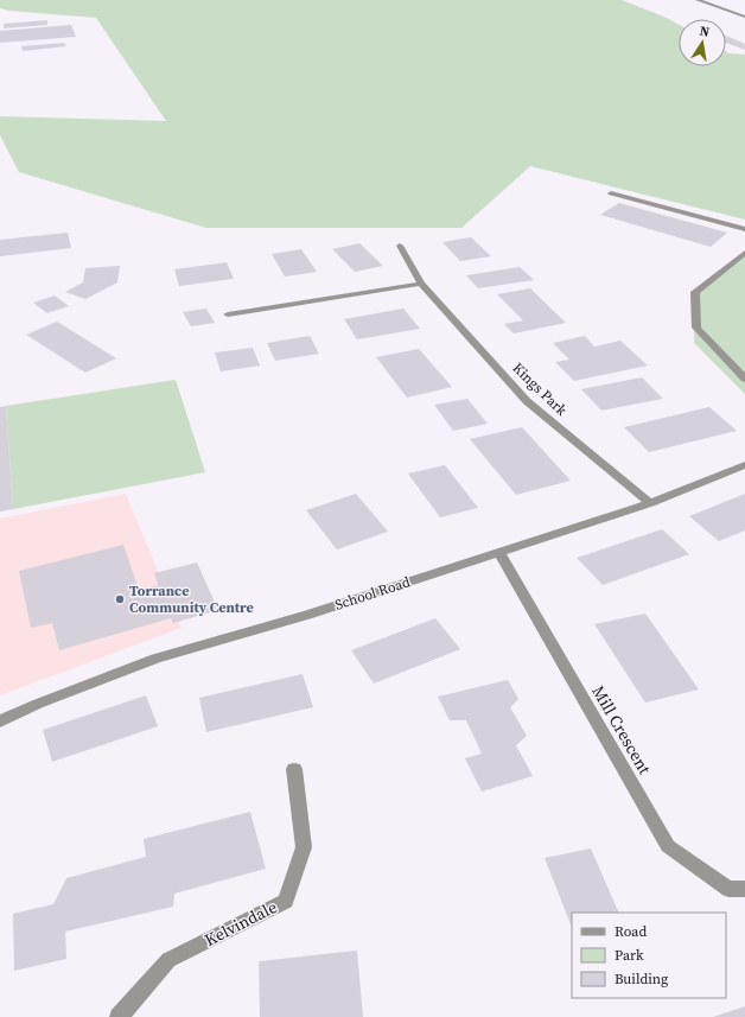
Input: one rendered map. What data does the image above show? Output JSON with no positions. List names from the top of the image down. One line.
{"streets":{"street":["Kings Park","School Road","Mill Crescent","Kelvindale"]},"crossings":[["Kings Park","School Road"],["School Road","Mill Crescent"]],"places":["Torrance Community Centre"],"legend":["Road","Park","Building"],"north":"top"}
